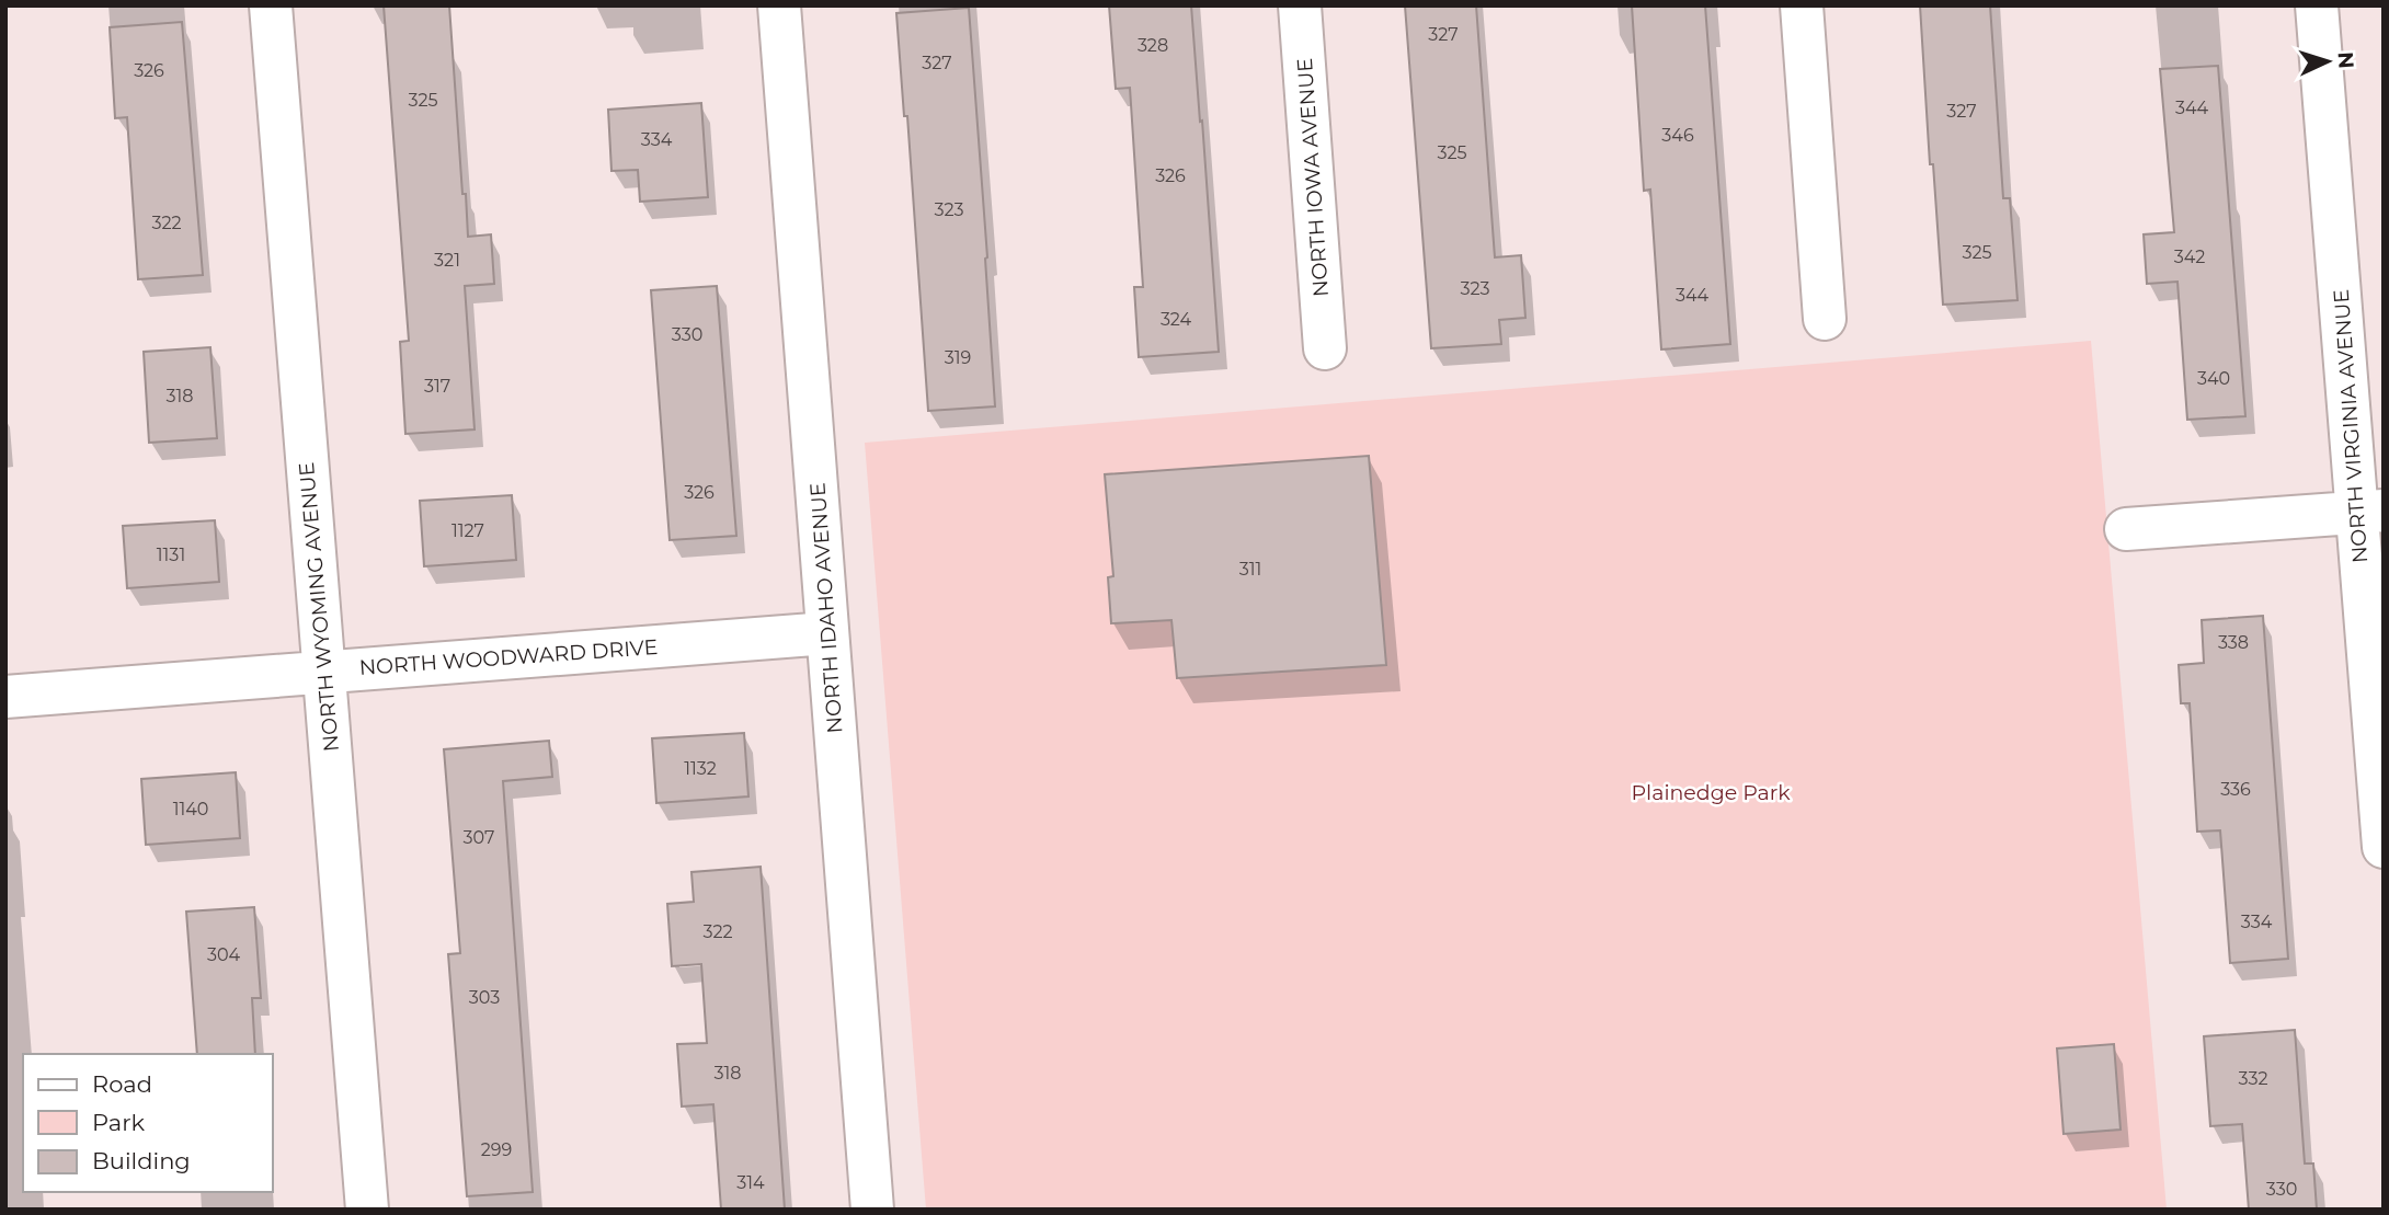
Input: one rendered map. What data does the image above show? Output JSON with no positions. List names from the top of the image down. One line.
{"streets":{"street":["NORTH IOWA AVENUE","NORTH VIRGINIA AVENUE","NORTH WYOMING AVENUE","NORTH IDAHO AVENUE","NORTH WOODWARD DRIVE"]},"crossings":[["NORTH WYOMING AVENUE","NORTH WOODWARD DRIVE"],["NORTH IDAHO AVENUE","NORTH WOODWARD DRIVE"]],"parks":["Plainedge Park"],"house_numbers":["327","328","327","326","325","344","327","346","334","325","326","323","322","325","342","321","323","344","324","330","319","340","317","318","326","1127","1131","311","338","1132","336","1140","307","334","322","304","303","318","332","299","314","330"],"legend":["Road","Park","Building"],"north":"right"}
